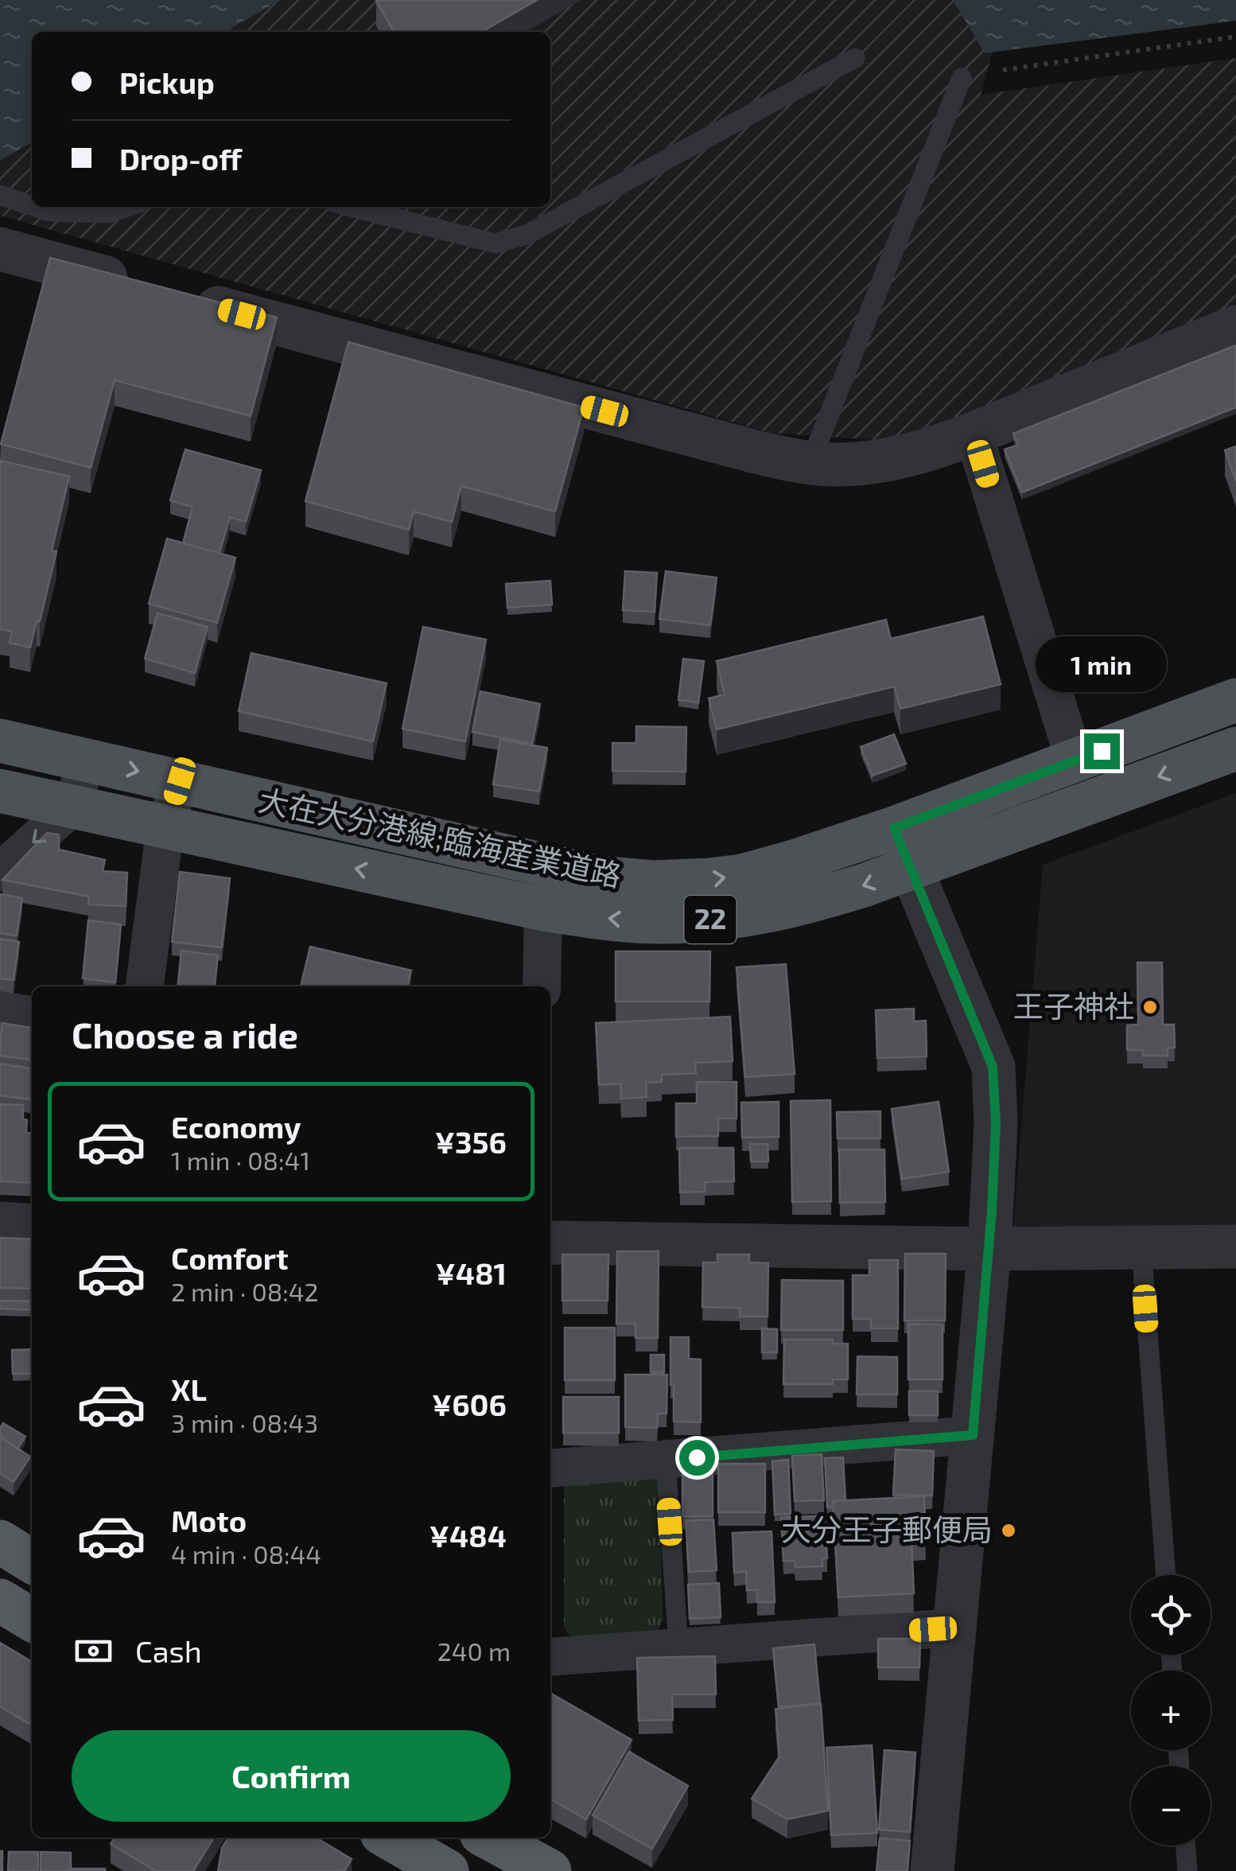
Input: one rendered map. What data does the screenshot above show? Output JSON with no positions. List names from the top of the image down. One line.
{"streets":{"main road":["大在大分港線;臨海産業道路","22"]},"places":["王子神社","大分王子郵便局"],"page":{"banner":["Pickup","Drop-off"],"bubble":"1 min","heading":"Choose a ride","list":[{"name":"Economy","note":"1 min · 08:41","value":"¥356"},{"name":"Comfort","note":"2 min · 08:42","value":"¥481"},{"name":"XL","note":"3 min · 08:43","value":"¥606"},{"name":"Moto","note":"4 min · 08:44","value":"¥484"}],"map_buttons":["+","−"],"pay":["Cash","240 m"],"buttons":"Confirm"}}
